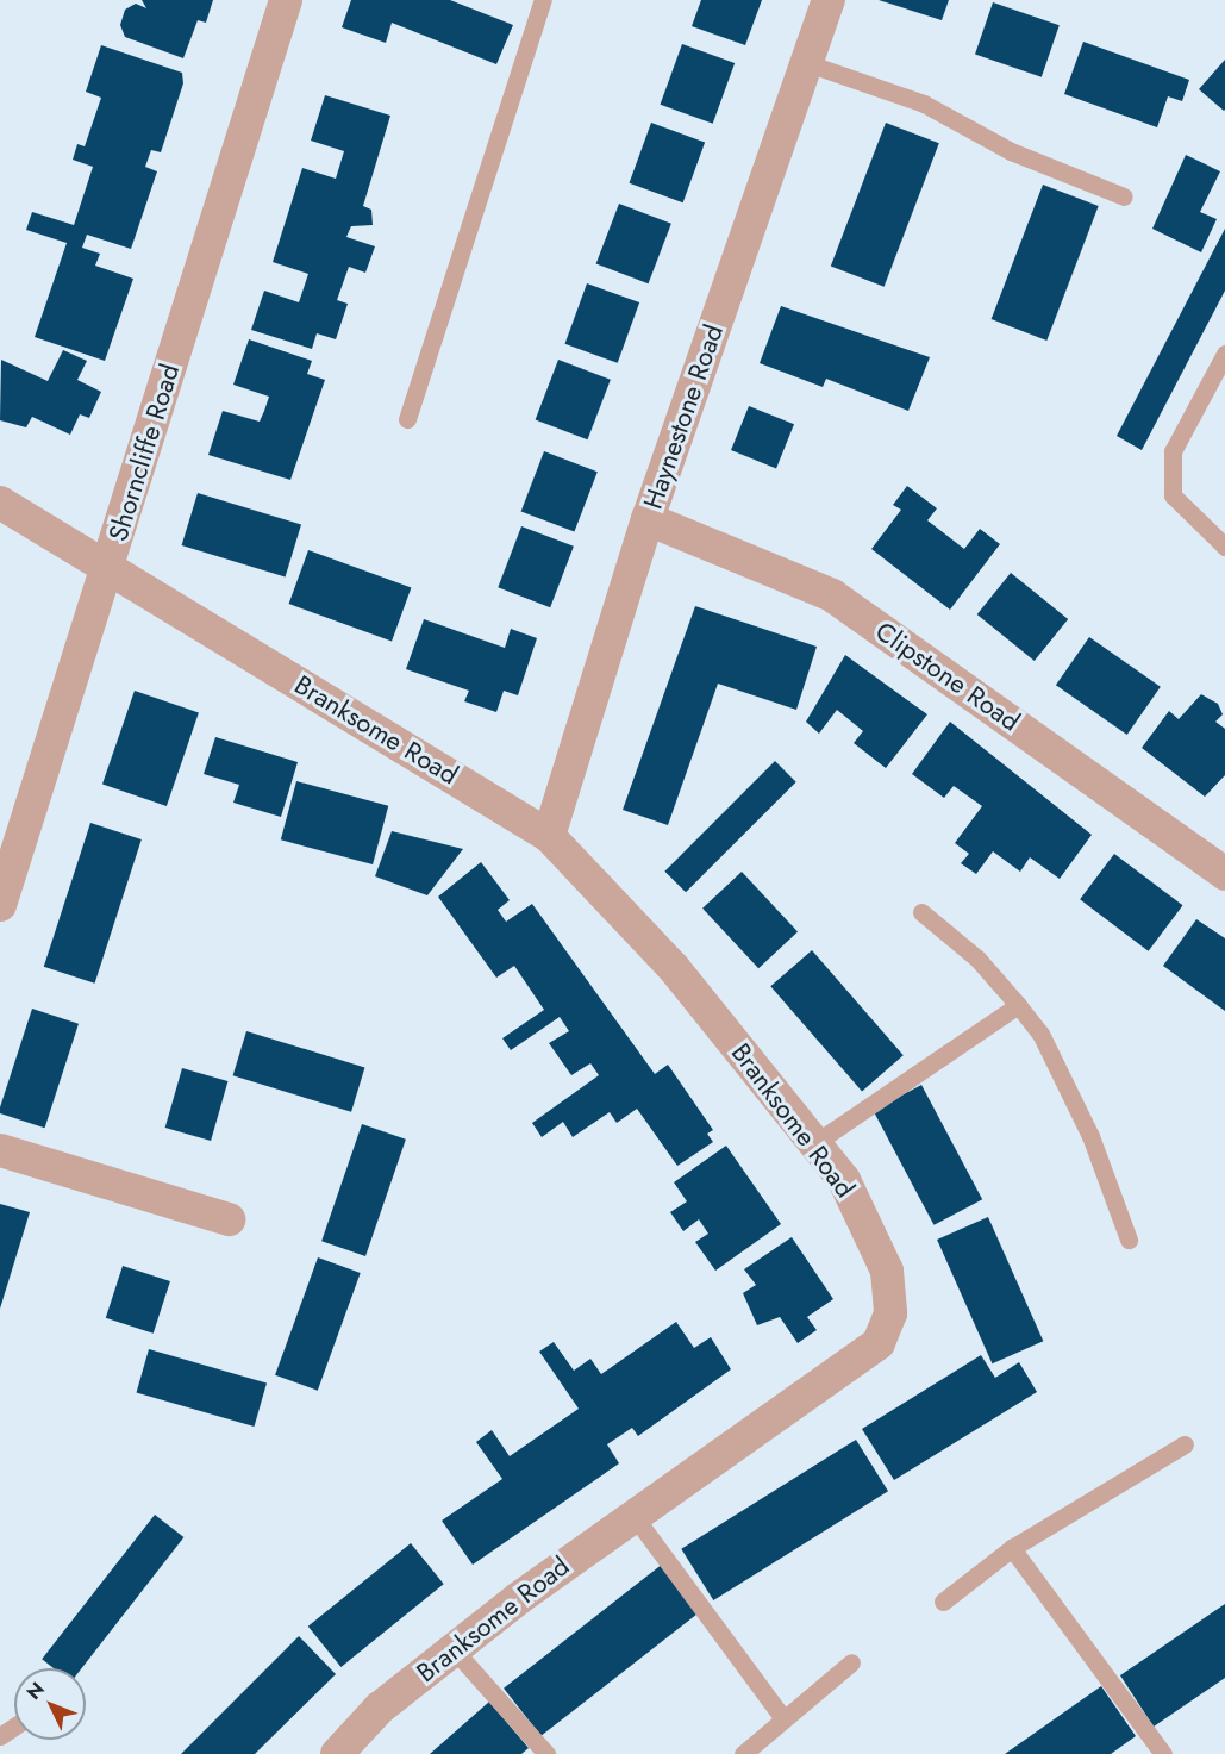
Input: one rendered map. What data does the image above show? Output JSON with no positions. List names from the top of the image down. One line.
{"streets":{"street":["Haynestone Road","Shorncliffe Road","Clipstone Road","Branksome Road"]},"crossings":[["Haynestone Road","Clipstone Road"],["Haynestone Road","Branksome Road"],["Shorncliffe Road","Branksome Road"]],"north":"top left"}
